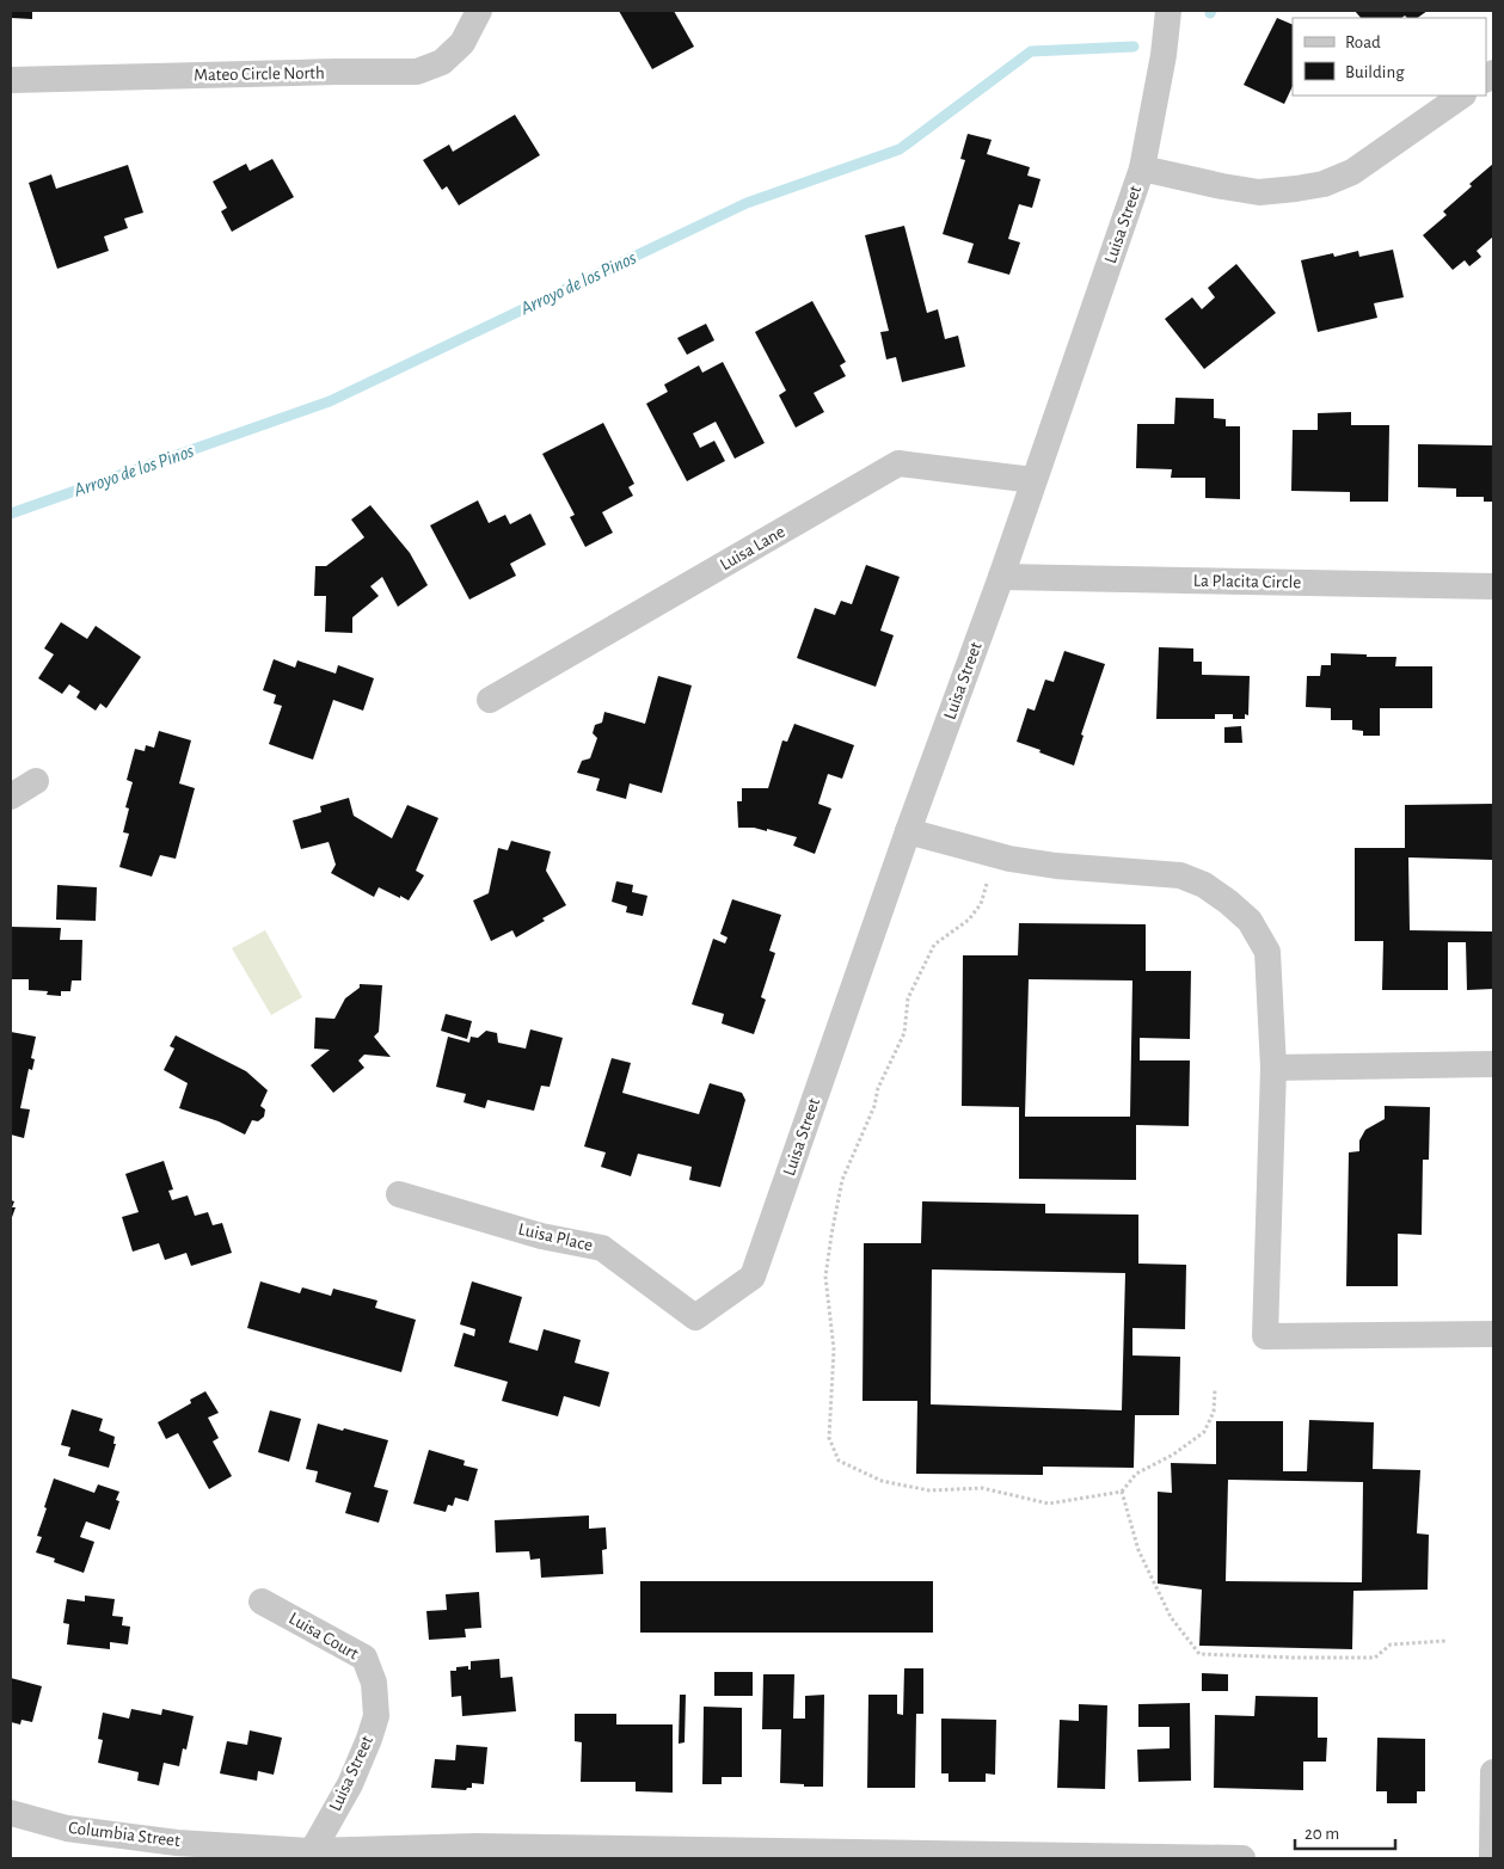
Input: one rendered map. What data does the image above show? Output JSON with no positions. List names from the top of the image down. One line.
{"streets":{"street":["Mateo Circle North","Luisa Street","Luisa Lane","La Placita Circle","Luisa Place","Luisa Court","Columbia Street"]},"crossings":[["Luisa Street","Luisa Lane"],["Luisa Street","La Placita Circle"],["Luisa Street","Luisa Place"],["Luisa Street","Luisa Court"],["Luisa Street","Columbia Street"]],"water":["Arroyo de los Pinos"],"legend":["Road","Building"],"scale_bar":"20 m"}
